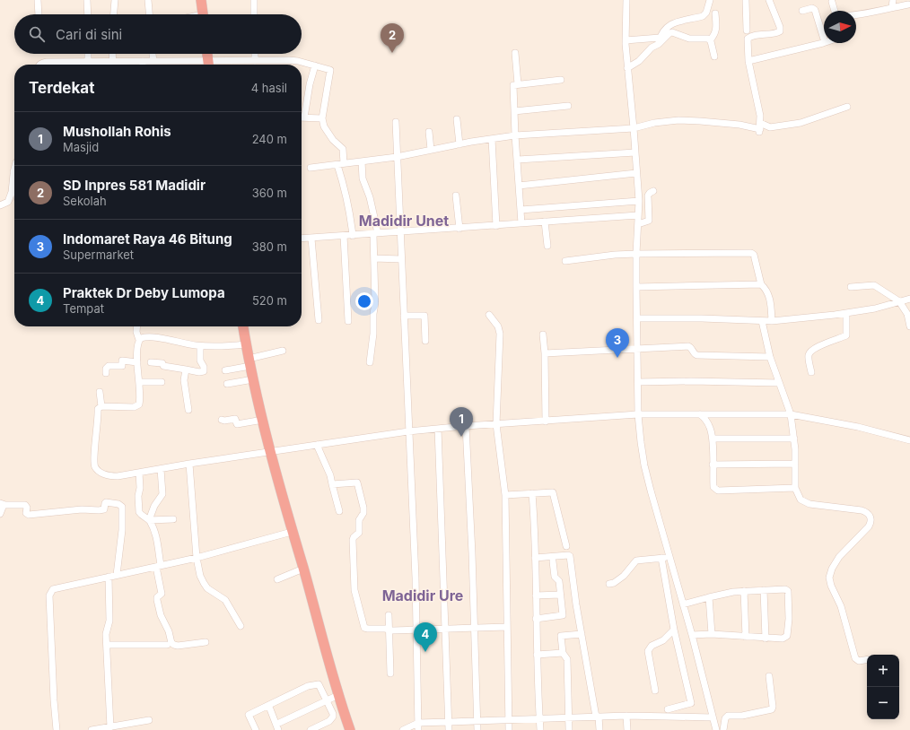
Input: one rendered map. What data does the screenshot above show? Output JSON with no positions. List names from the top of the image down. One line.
{"districts":["Madidir Unet","Madidir Ure"],"north":"right","page":{"search":"Cari di sini","pins":["2","3","1","4"],"heading":["Terdekat","4 hasil"],"list":[{"mark":"1","name":"Mushollah Rohis","note":"Masjid","value":"240 m"},{"mark":"2","name":"SD Inpres 581 Madidir","note":"Sekolah","value":"360 m"},{"mark":"3","name":"Indomaret Raya 46 Bitung","note":"Supermarket","value":"380 m"},{"mark":"4","name":"Praktek Dr Deby Lumopa","note":"Tempat","value":"520 m"}],"map_buttons":["+","−"]}}
